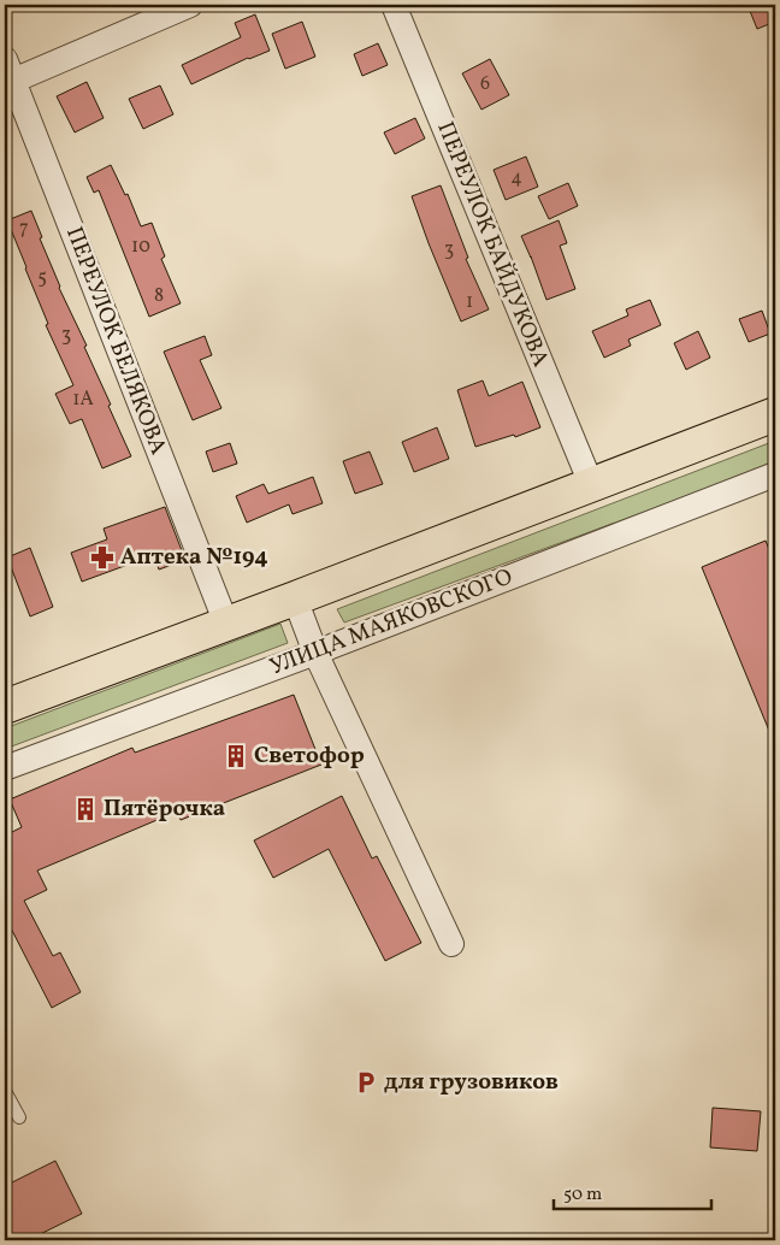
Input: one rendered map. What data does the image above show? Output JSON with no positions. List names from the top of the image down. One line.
{"streets":{"street":["ПЕРЕУЛОК БАЙДУКОВА","ПЕРЕУЛОК БЕЛЯКОВА","УЛИЦА МАЯКОВСКОГО"]},"places":{"pharmacy":["Аптека №194"],"building":["Светофор","Пятёрочка"],"parking":["для грузовиков"]},"house_numbers":["6","4","7","10","3","5","8","1","3","1А"],"scale_bar":"50 m"}
